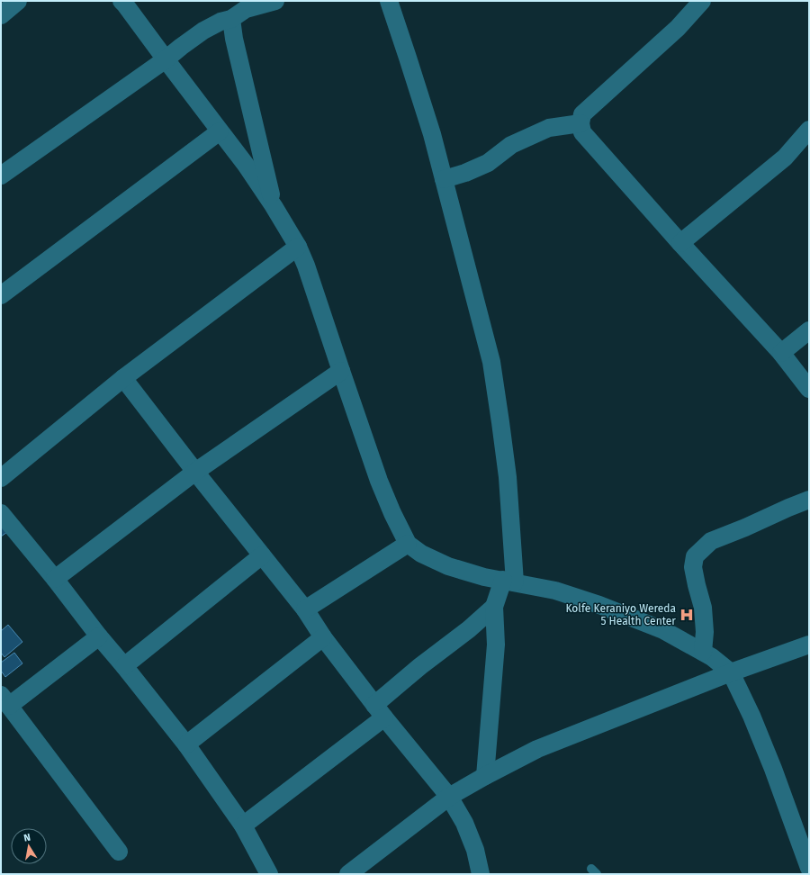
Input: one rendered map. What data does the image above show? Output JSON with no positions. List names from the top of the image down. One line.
{"places":{"hospital":["Kolfe Keraniyo Wereda 5 Health Center"]},"north":"top"}
